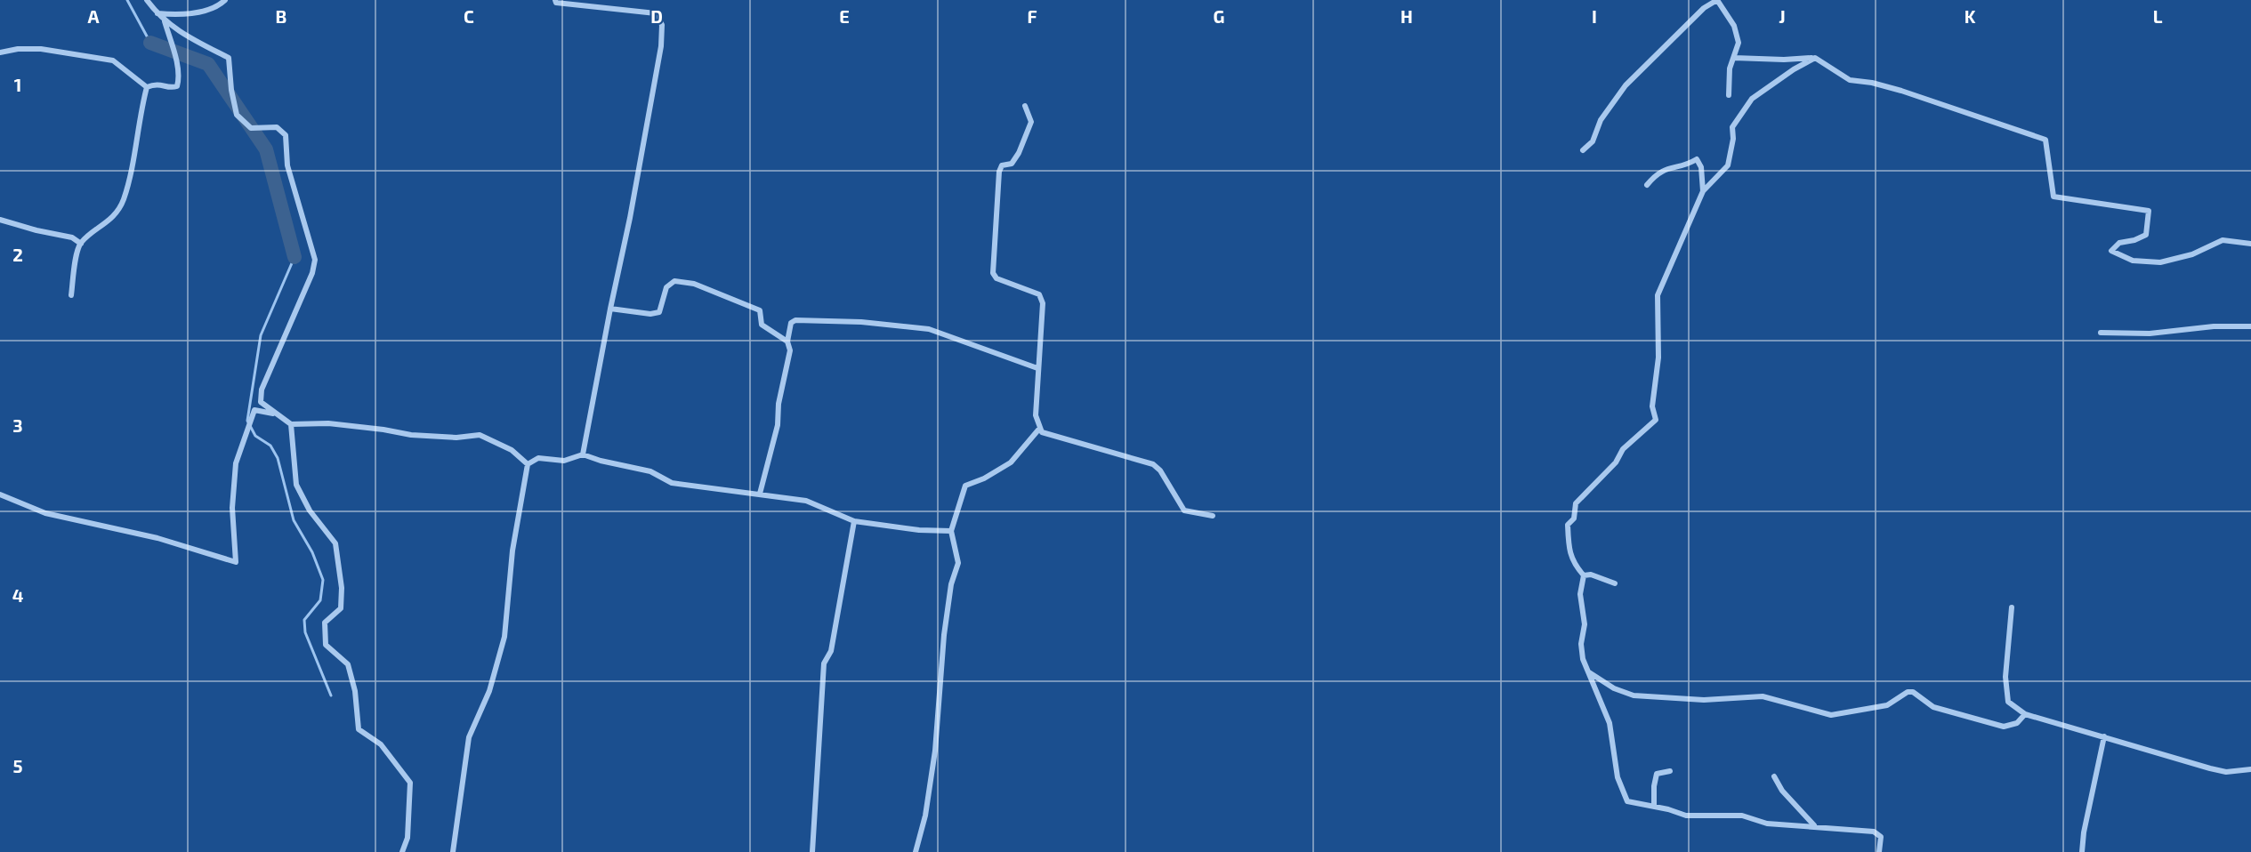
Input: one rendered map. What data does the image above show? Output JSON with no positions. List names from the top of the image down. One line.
{"grid":{"columns":["A","B","C","D","E","F","G","H","I","J","K","L"],"rows":["1","2","3","4","5"]}}
